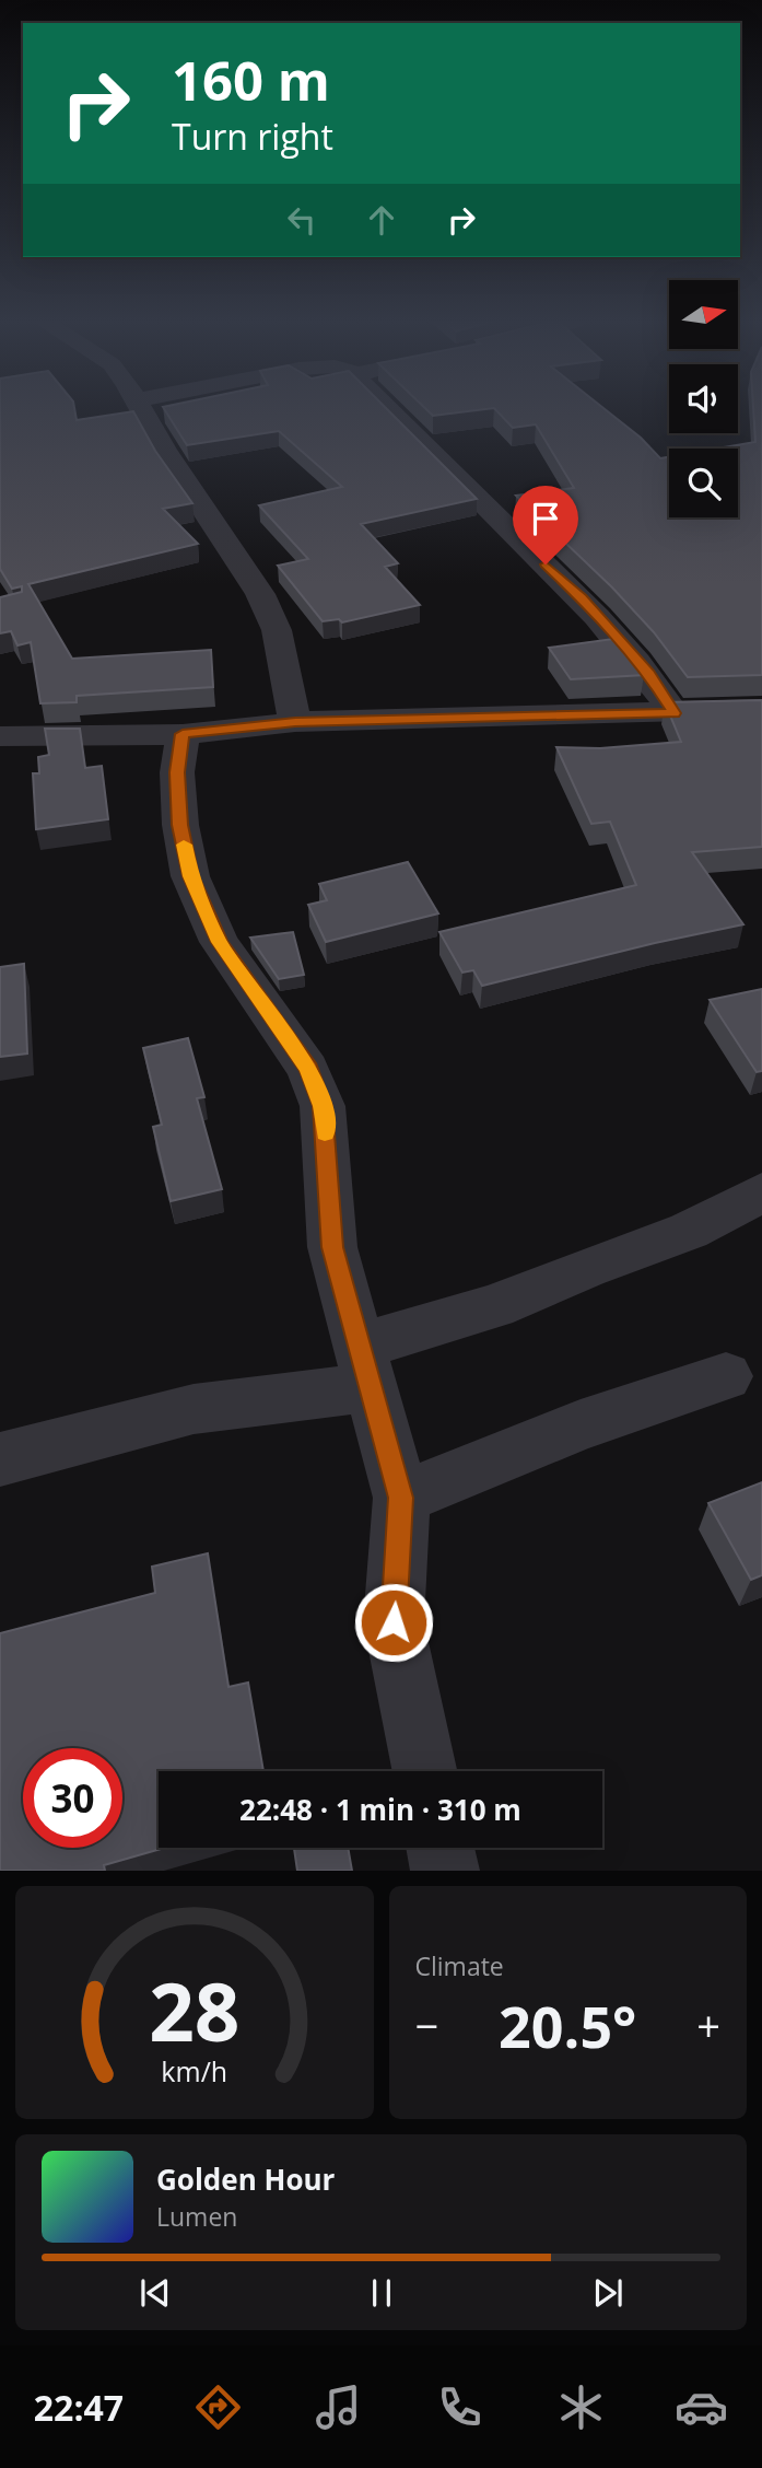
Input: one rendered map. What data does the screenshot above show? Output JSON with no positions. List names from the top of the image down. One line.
{"north":"right","page":{"turn":["160 m","Turn right"],"limit":"30","trip":"22:48 · 1 min · 310 m","tile":"Climate","heat":["−","20.5°","+"],"song":["Golden Hour","Lumen"],"tabs":"22:47","gauge":["28","km/h"]}}
